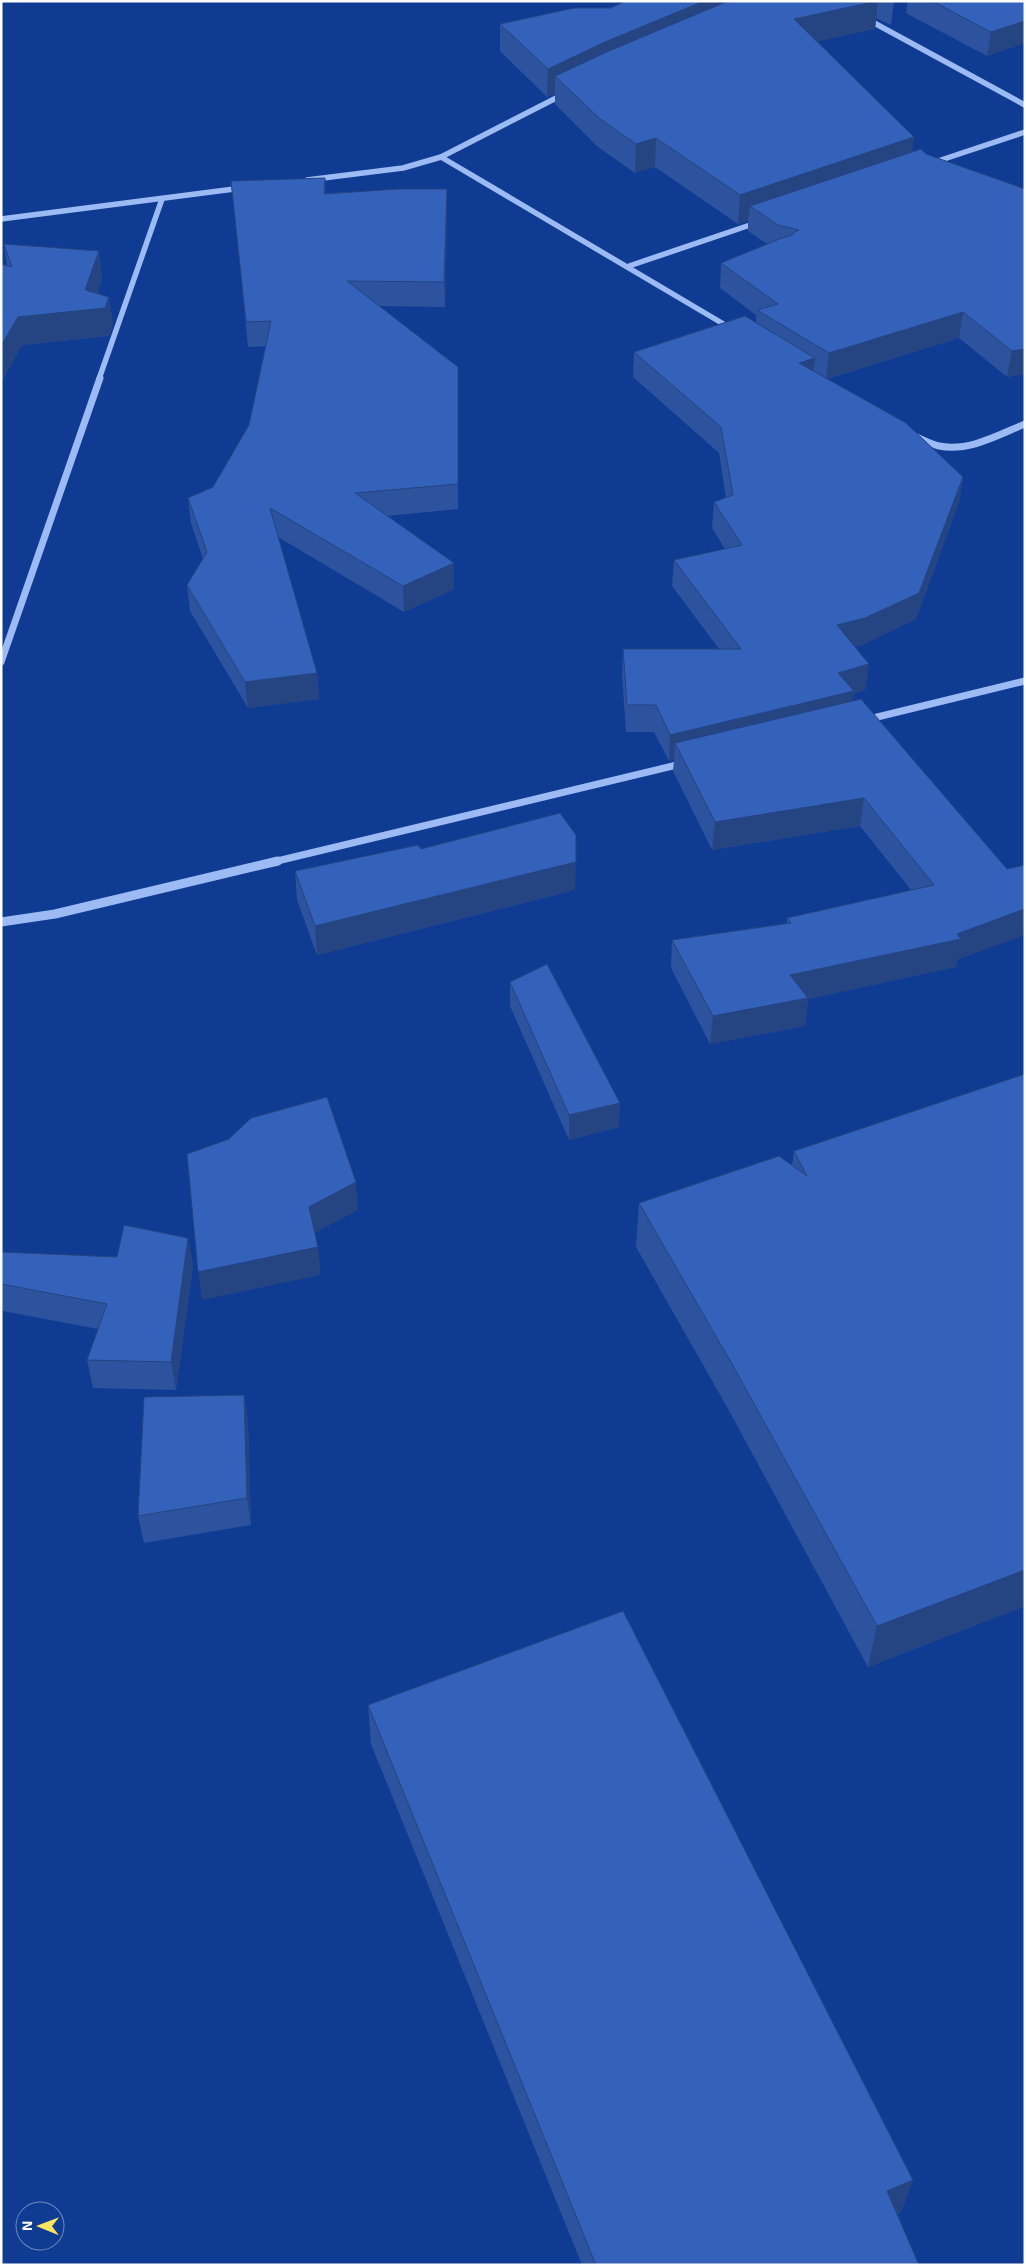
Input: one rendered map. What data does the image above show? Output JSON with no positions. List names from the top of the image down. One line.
{"north":"left"}
